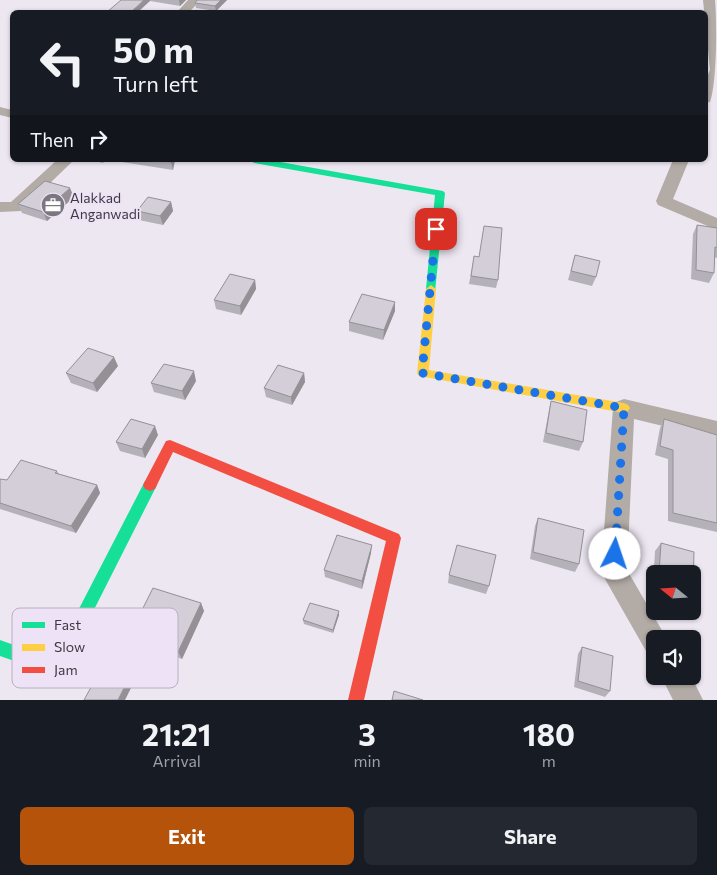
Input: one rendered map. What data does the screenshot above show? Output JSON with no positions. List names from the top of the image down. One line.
{"places":{"office":["Alakkad Anganwadi"]},"legend":["Fast","Slow","Jam"],"north":"left","page":{"turn":["50 m","Turn left"],"then":"Then","eta":["21:21","Arrival","3","min","180","m"],"buttons":["Exit","Share"]}}
